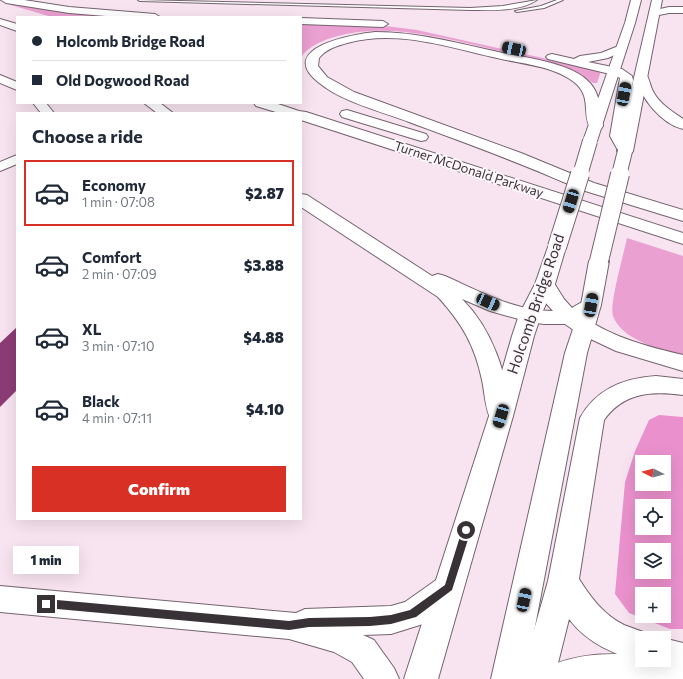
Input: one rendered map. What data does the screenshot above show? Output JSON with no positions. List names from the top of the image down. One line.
{"streets":{"main road":["Turner McDonald Parkway","Holcomb Bridge Road"]},"north":"left","page":{"banner":["Holcomb Bridge Road","Old Dogwood Road"],"heading":"Choose a ride","list":[{"name":"Economy","note":"1 min · 07:08","value":"$2.87"},{"name":"Comfort","note":"2 min · 07:09","value":"$3.88"},{"name":"XL","note":"3 min · 07:10","value":"$4.88"},{"name":"Black","note":"4 min · 07:11","value":"$4.10"}],"map_buttons":["+","−"],"buttons":"Confirm","bubble":"1 min"}}
